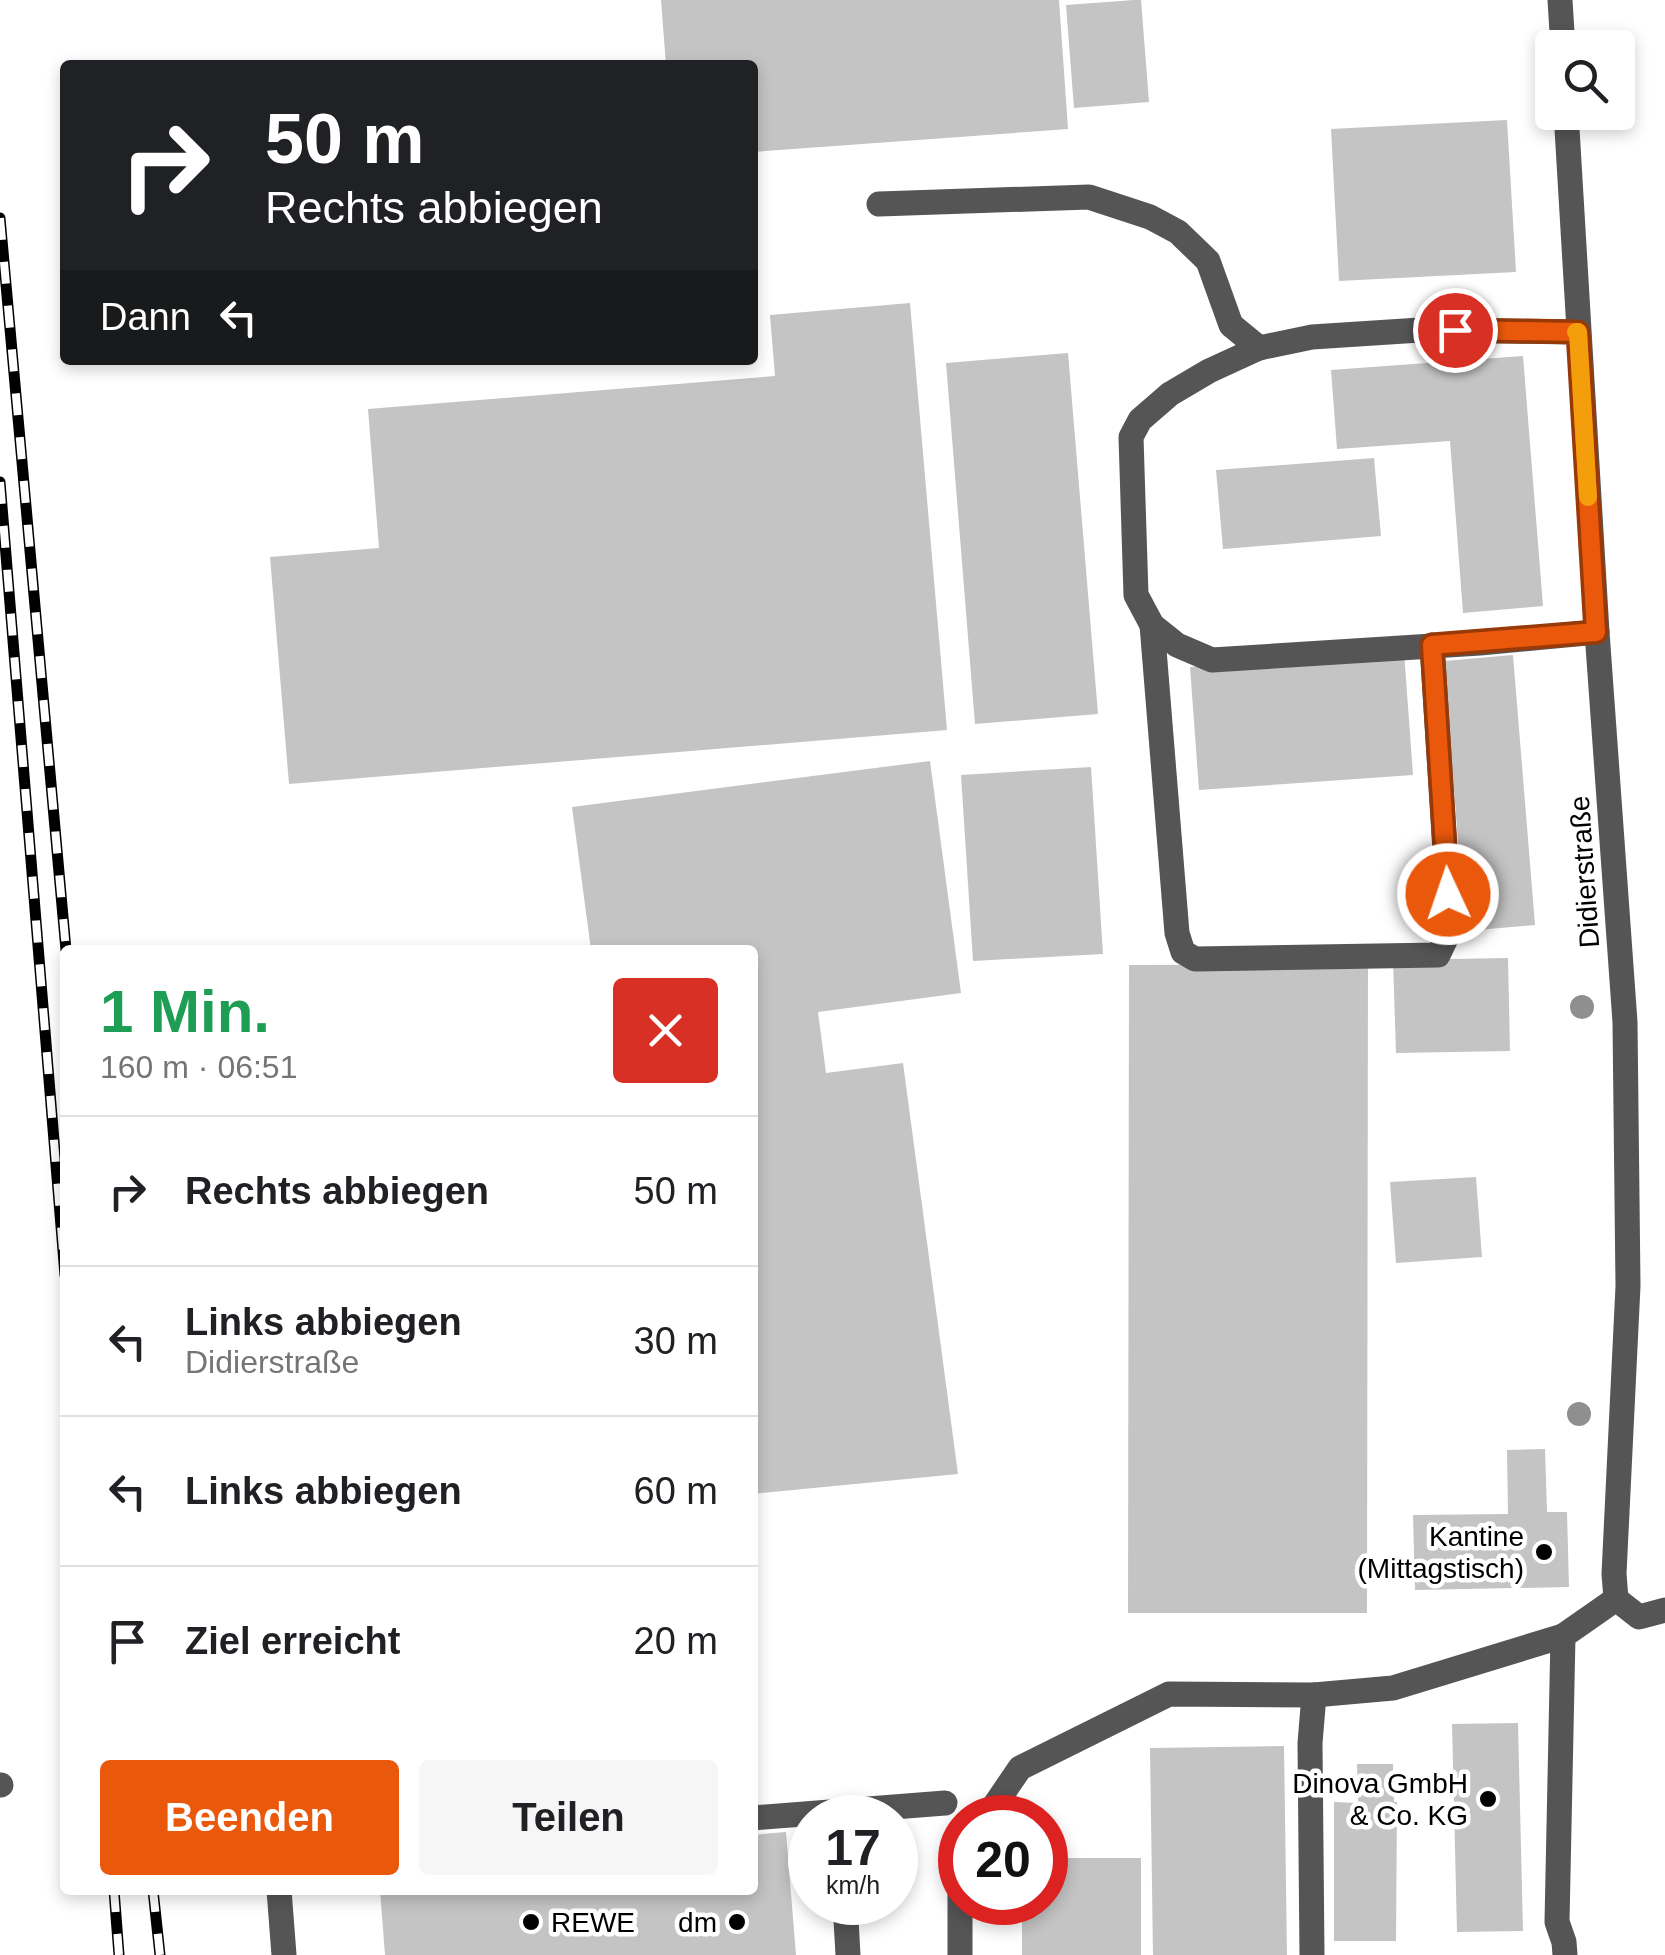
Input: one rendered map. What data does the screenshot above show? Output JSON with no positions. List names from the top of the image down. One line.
{"streets":{"street":["Didierstraße"]},"places":["Kantine (Mittagstisch)","Dinova GmbH & Co. KG","REWE","dm"],"page":{"turn":["50 m","Rechts abbiegen"],"then":"Dann","heading":["1 Min.","160 m · 06:51"],"list":[{"name":"Rechts abbiegen","value":"50 m"},{"name":"Links abbiegen","note":"Didierstraße","value":"30 m"},{"name":"Links abbiegen","value":"60 m"},{"name":"Ziel erreicht","value":"20 m"}],"buttons":["Beenden","Teilen"],"speed":"17 km/h","limit":"20"}}
